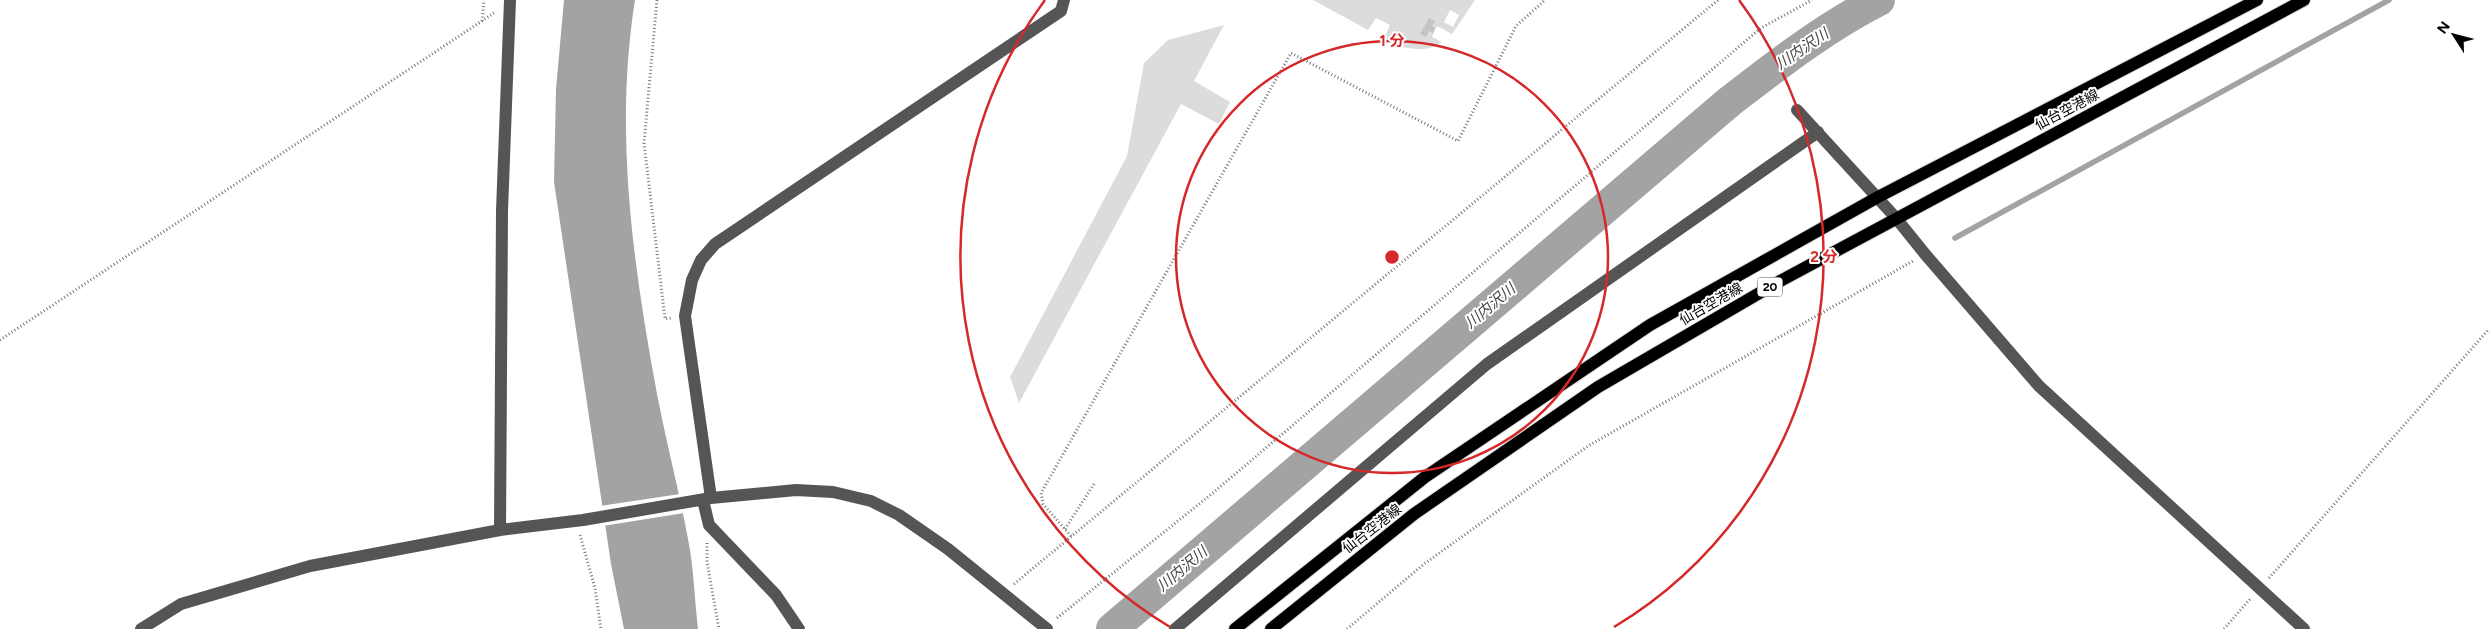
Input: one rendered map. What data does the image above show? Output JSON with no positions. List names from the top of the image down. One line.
{"streets":{"main road":["仙台空港線","20"]},"water":["川内沢川"],"north":"top left","rings":["1 分","2 分"]}
